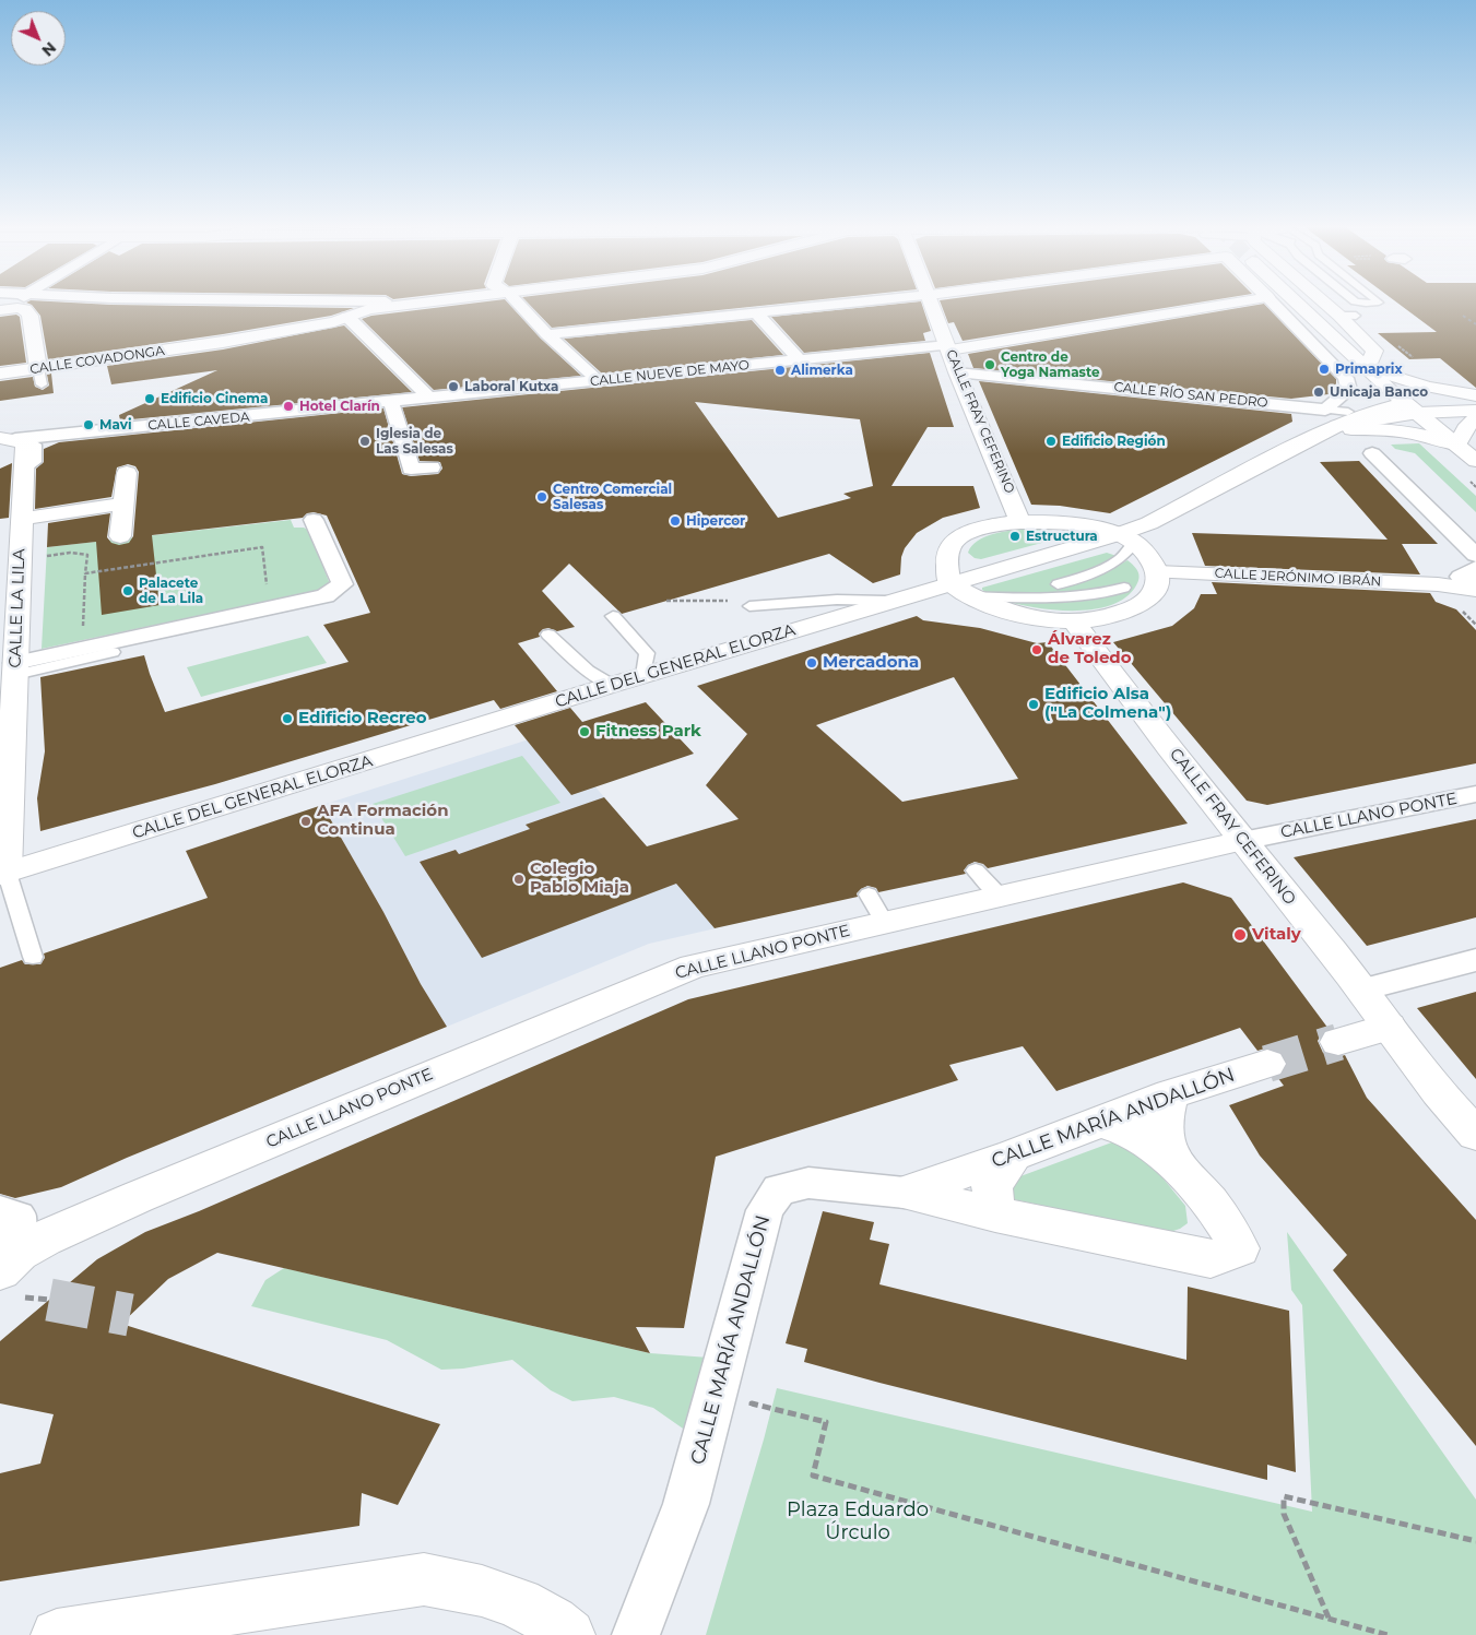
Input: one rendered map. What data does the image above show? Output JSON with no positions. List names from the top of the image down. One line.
{"streets":{"main road":["CALLE COVADONGA","CALLE FRAY CEFERINO","CALLE JERÓNIMO IBRÁN","CALLE LA LILA","CALLE DEL GENERAL ELORZA","CALLE LLANO PONTE","CALLE MARÍA ANDALLÓN"],"street":["CALLE NUEVE DE MAYO","CALLE RÍO SAN PEDRO","CALLE CAVEDA"]},"crossings":[["CALLE NUEVE DE MAYO","CALLE CAVEDA"],["CALLE NUEVE DE MAYO","CALLE FRAY CEFERINO"],["CALLE RÍO SAN PEDRO","CALLE FRAY CEFERINO"],["CALLE CAVEDA","CALLE LA LILA"],["CALLE FRAY CEFERINO","CALLE LLANO PONTE"],["CALLE LA LILA","CALLE DEL GENERAL ELORZA"]],"parks":["Plaza Eduardo Úrculo"],"places":["Centro de Yoga Namaste","Primaprix","Alimerka","Laboral Kutxa","Unicaja Banco","Edificio Cinema","Hotel Clarín","Mavi","Iglesia de Las Salesas","Edificio Región","Centro Comercial Salesas","Hipercor","Estructura","Palacete de La Lila","Álvarez de Toledo","Mercadona","Edificio Alsa (\"La Colmena\")","Edificio Recreo","Fitness Park","AFA Formación Continua","Colegio Pablo Miaja","Vitaly"],"north":"bottom right"}
